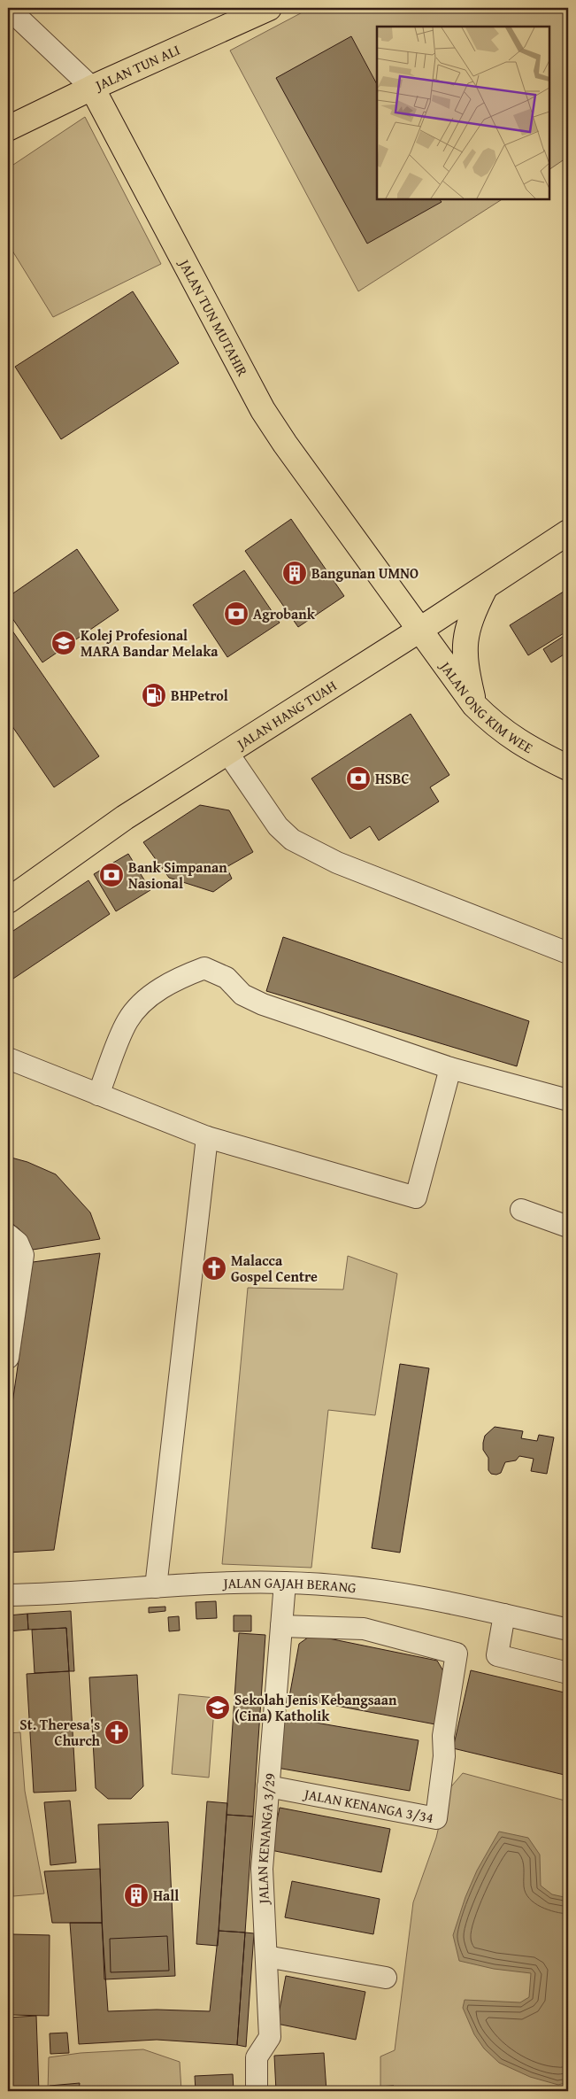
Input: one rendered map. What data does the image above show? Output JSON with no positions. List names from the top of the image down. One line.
{"streets":{"main road":["JALAN TUN ALI","JALAN TUN MUTAHIR","JALAN ONG KIM WEE","JALAN HANG TUAH"],"street":["JALAN GAJAH BERANG","JALAN KENANGA 3/34","JALAN KENANGA 3/29"]},"crossings":[["JALAN TUN ALI","JALAN TUN MUTAHIR"],["JALAN TUN MUTAHIR","JALAN ONG KIM WEE"],["JALAN TUN MUTAHIR","JALAN HANG TUAH"],["JALAN ONG KIM WEE","JALAN HANG TUAH"],["JALAN GAJAH BERANG","JALAN KENANGA 3/29"],["JALAN KENANGA 3/34","JALAN KENANGA 3/29"]],"places":{"building":["Bangunan UMNO","Hall"],"bank":["Agrobank","HSBC","Bank Simpanan Nasional"],"school or university":["Kolej Profesional MARA Bandar Melaka","Sekolah Jenis Kebangsaan (Cina) Katholik"],"fuel station":["BHPetrol"],"church":["Malacca Gospel Centre","St. Theresa's Church"]}}
